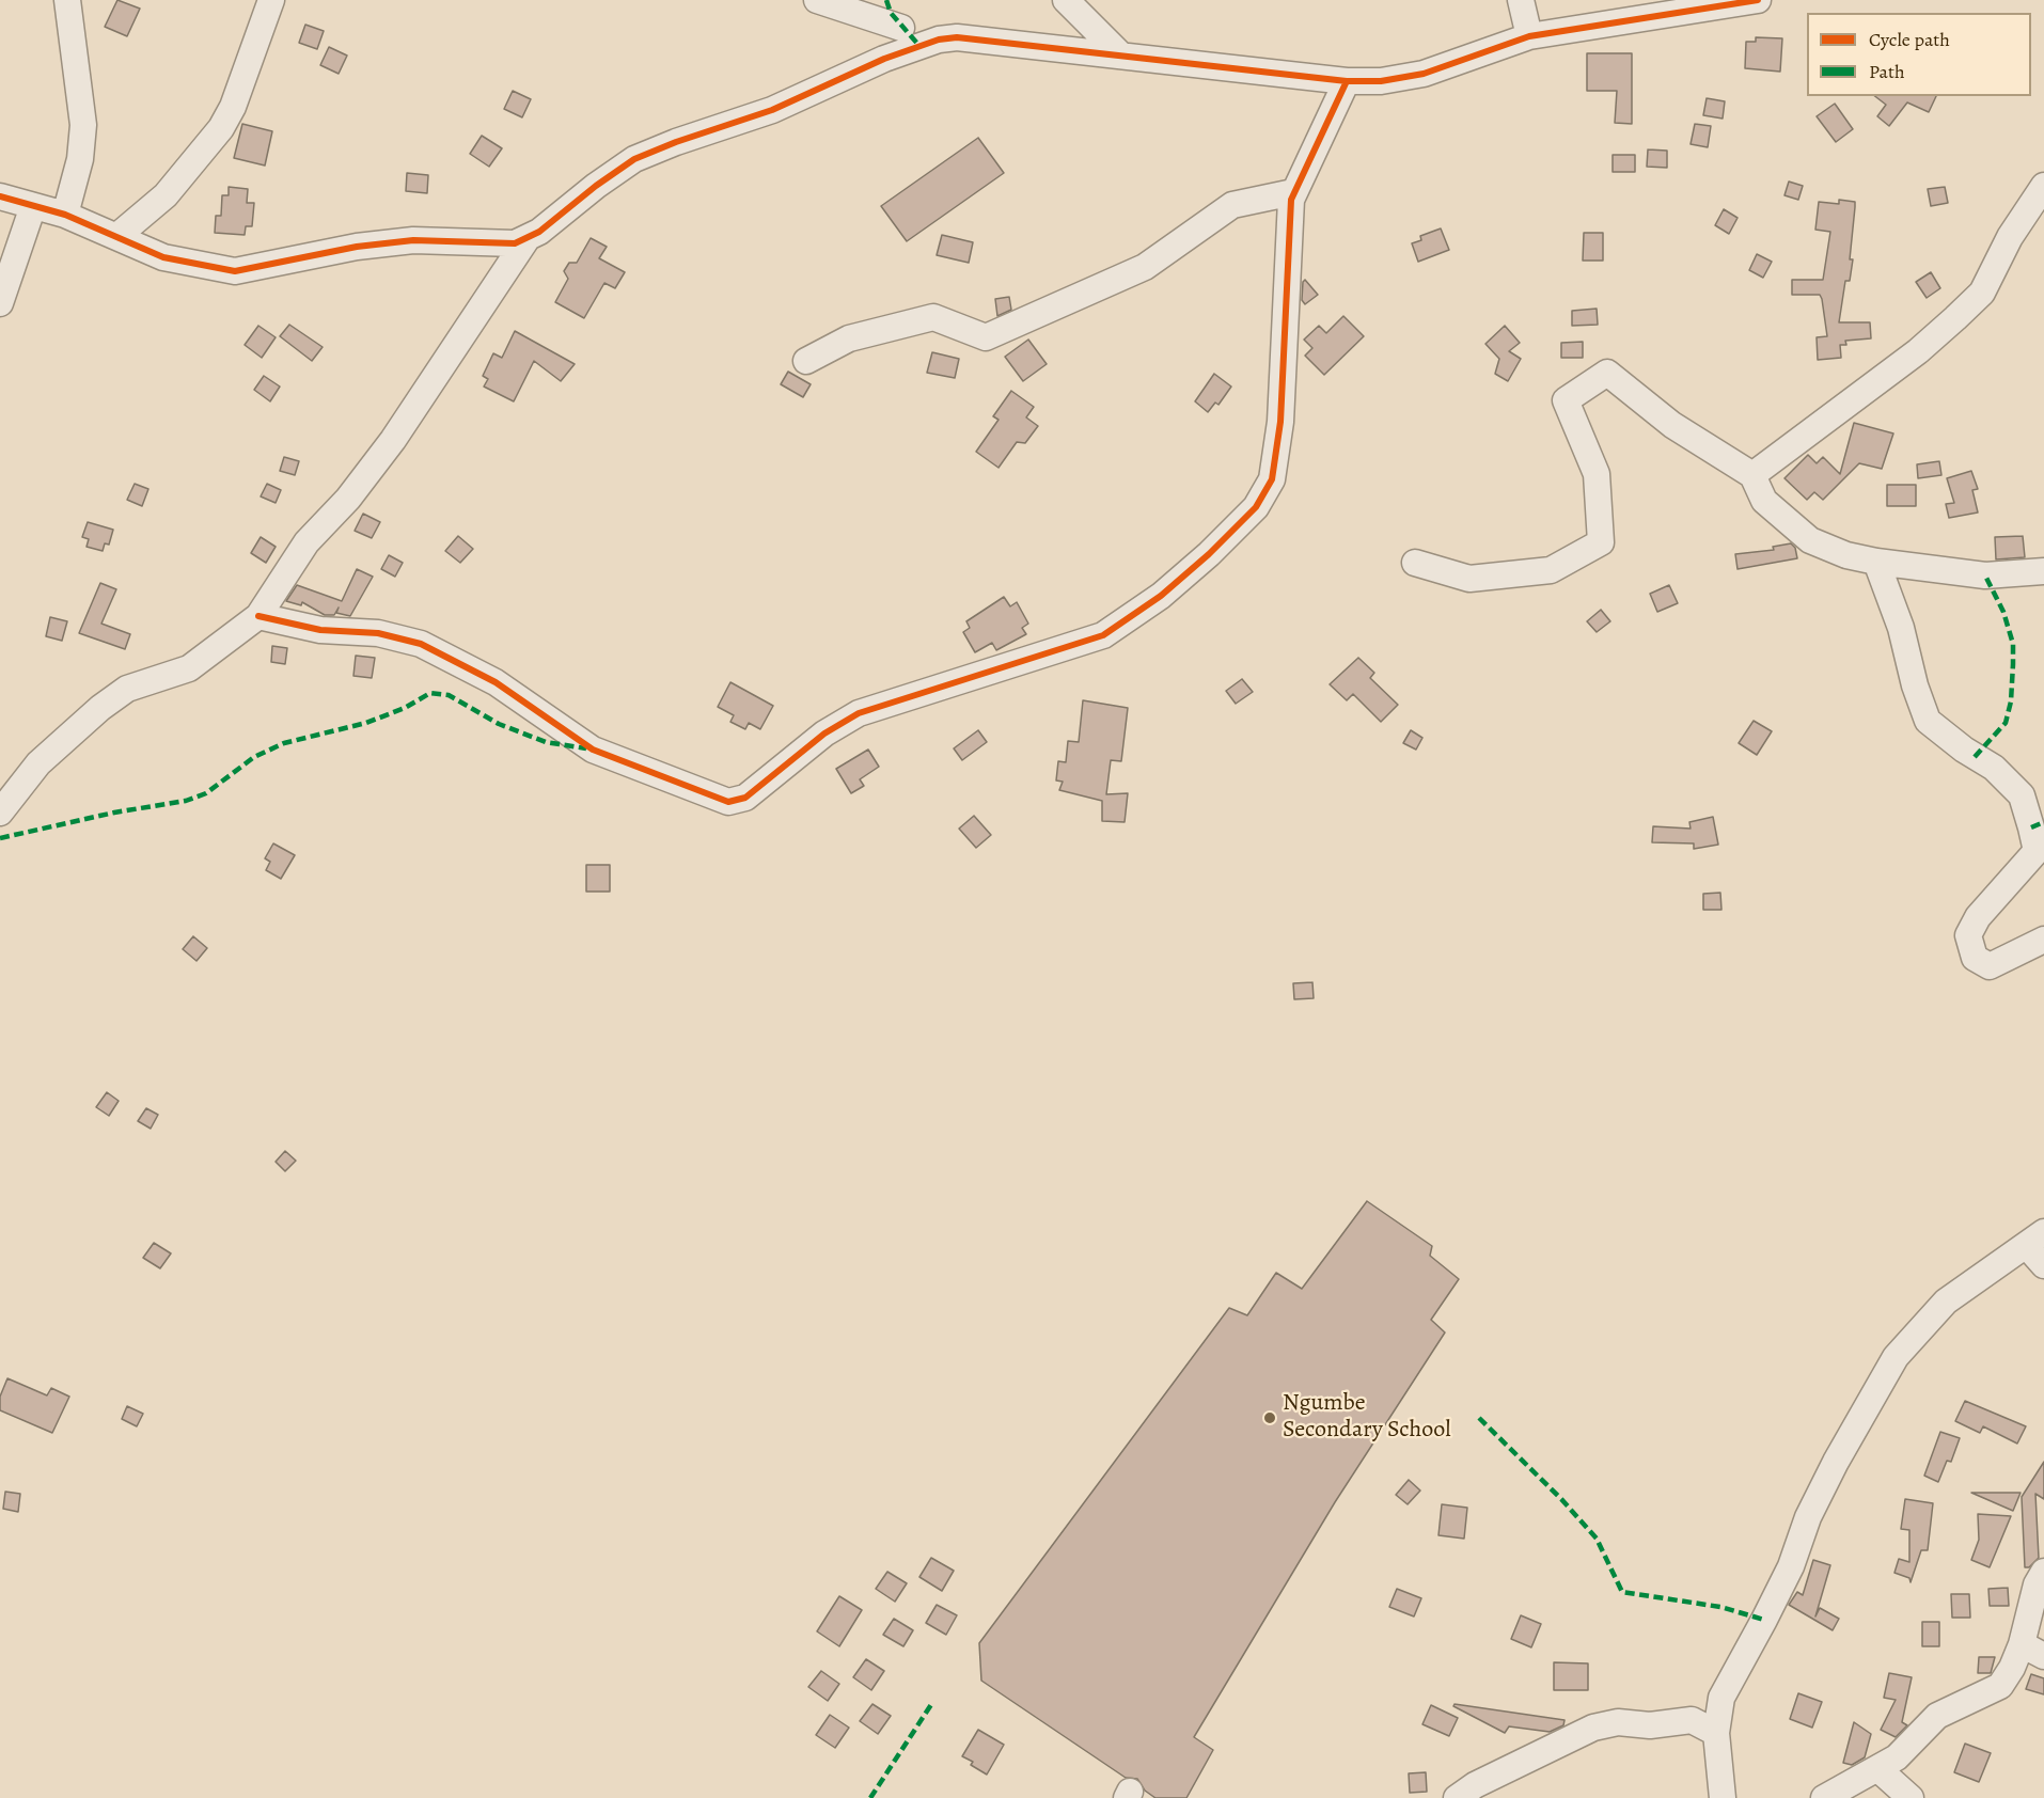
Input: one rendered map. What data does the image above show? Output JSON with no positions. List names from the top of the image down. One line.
{"places":["Ngumbe Secondary School"],"legend":["Cycle path","Path"]}
